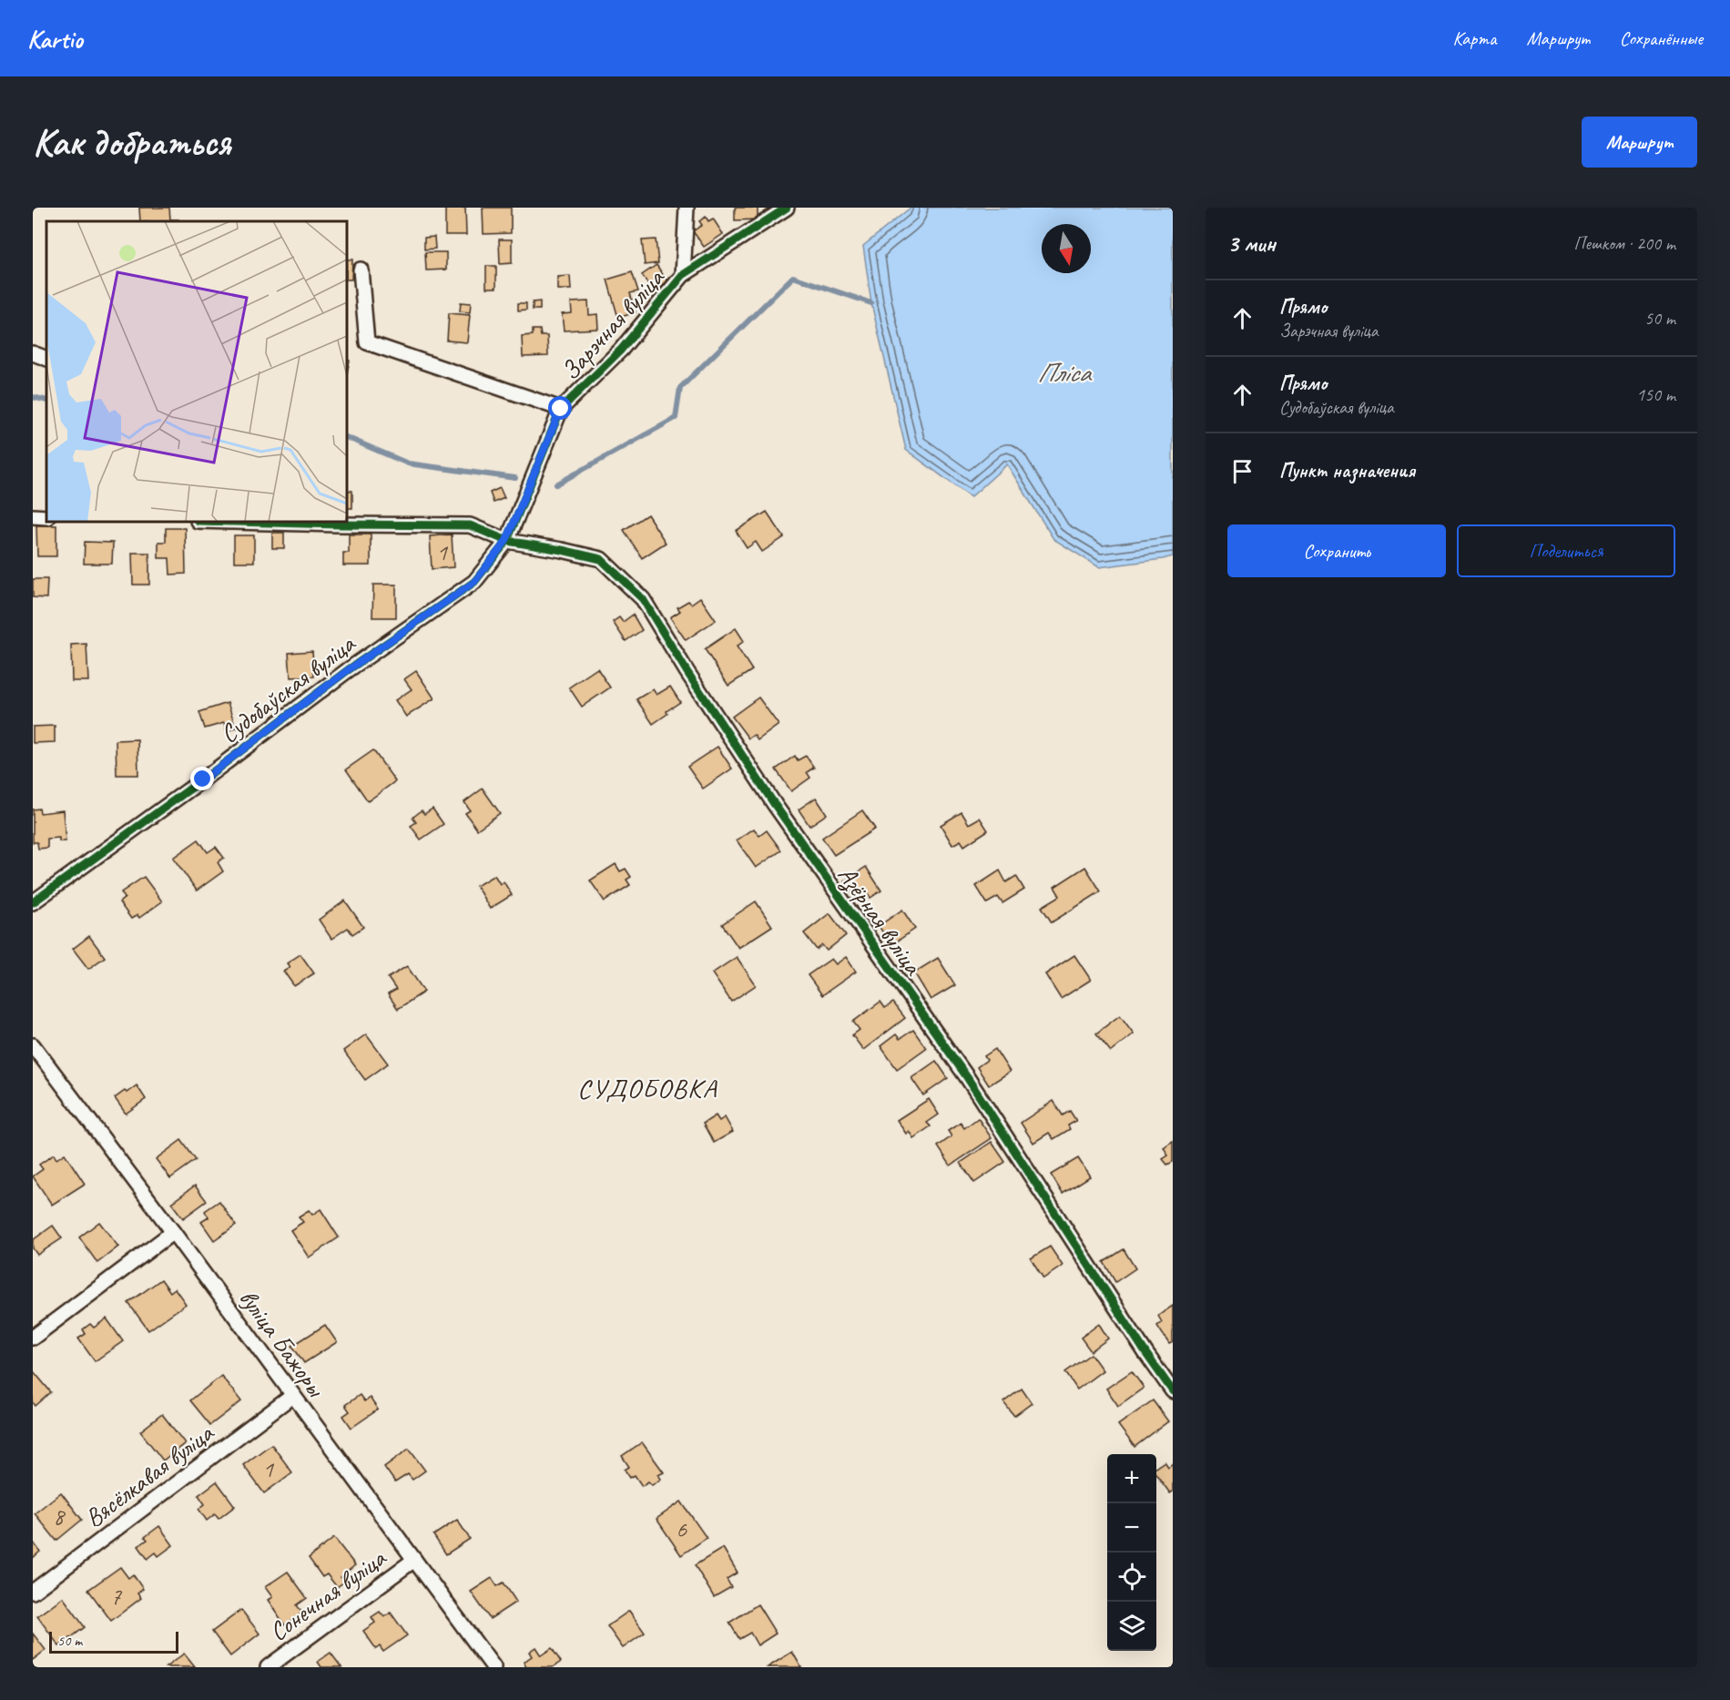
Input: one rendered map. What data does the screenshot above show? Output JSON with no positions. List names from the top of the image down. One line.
{"streets":{"street":["Зарэчная вуліца","Судобаўская вуліца","Азёрная вуліца","вуліца Бажоры","Вясёлкавая вуліца","Сонечная вуліца"]},"crossings":[["Зарэчная вуліца","Судобаўская вуліца"],["Зарэчная вуліца","Азёрная вуліца"],["Судобаўская вуліца","Азёрная вуліца"],["вуліца Бажоры","Вясёлкавая вуліца"],["вуліца Бажоры","Сонечная вуліца"]],"districts":["СУДОБОВКА"],"water":["Пліса"],"house_numbers":["1","1","8","6","7"],"scale_bar":"50 m","north":"bottom","page":{"header":"Kartio","nav":["Карта","Маршрут","Сохранённые"],"buttons":["Маршрут",["Сохранить","Поделиться"]],"title":"Как добраться","heading":["3 мин","Пешком · 200 m"],"list":[["Прямо","Зарэчная вуліца","50 m"],["Прямо","Судобаўская вуліца","150 m"],"Пункт назначения"],"map_buttons":["+","−"],"scale":"50 m"}}
